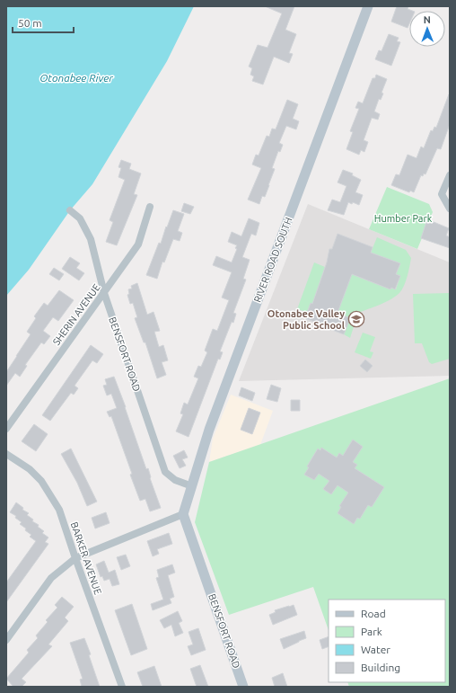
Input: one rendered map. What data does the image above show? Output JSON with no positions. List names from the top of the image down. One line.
{"streets":{"street":["RIVER ROAD SOUTH","SHERIN AVENUE","BENSFORT ROAD","BARKER AVENUE"]},"crossings":[["RIVER ROAD SOUTH","BENSFORT ROAD"],["SHERIN AVENUE","BENSFORT ROAD"]],"water":["Otonabee River"],"parks":["Humber Park"],"places":{"school or university":["Otonabee Valley Public School"]},"legend":["Road","Park","Water","Building"],"scale_bar":"50 m","north":"top"}
